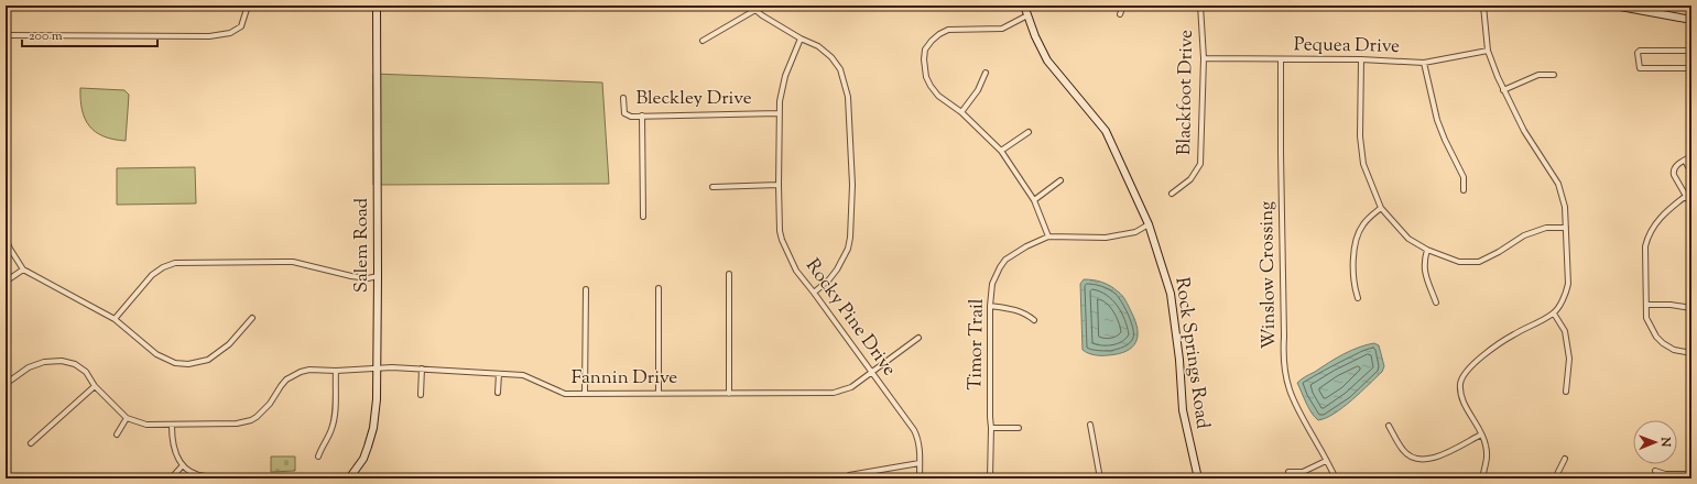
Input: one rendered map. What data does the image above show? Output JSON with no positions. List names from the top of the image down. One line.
{"streets":{"street":["Pequea Drive","Blackfoot Drive","Bleckley Drive","Salem Road","Winslow Crossing","Rocky Pine Drive","Timor Trail","Rock Springs Road","Fannin Drive"]},"crossings":[["Pequea Drive","Blackfoot Drive"],["Pequea Drive","Winslow Crossing"],["Bleckley Drive","Rocky Pine Drive"],["Salem Road","Fannin Drive"],["Rocky Pine Drive","Fannin Drive"],["Timor Trail","Rock Springs Road"]],"scale_bar":"200 m","north":"right"}
